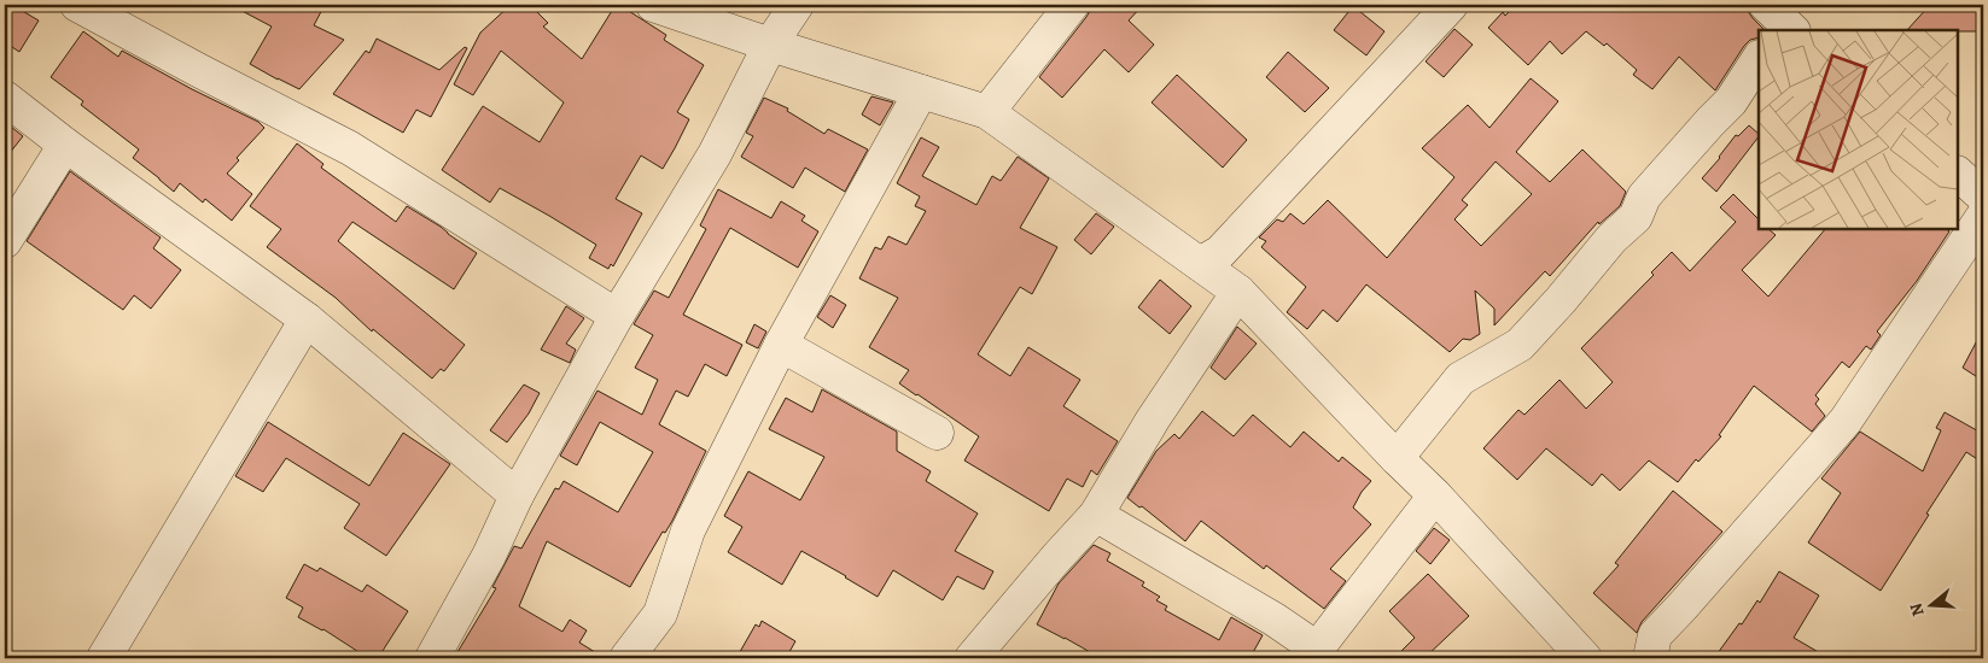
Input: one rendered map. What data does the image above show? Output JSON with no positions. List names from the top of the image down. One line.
{"north":"left"}
